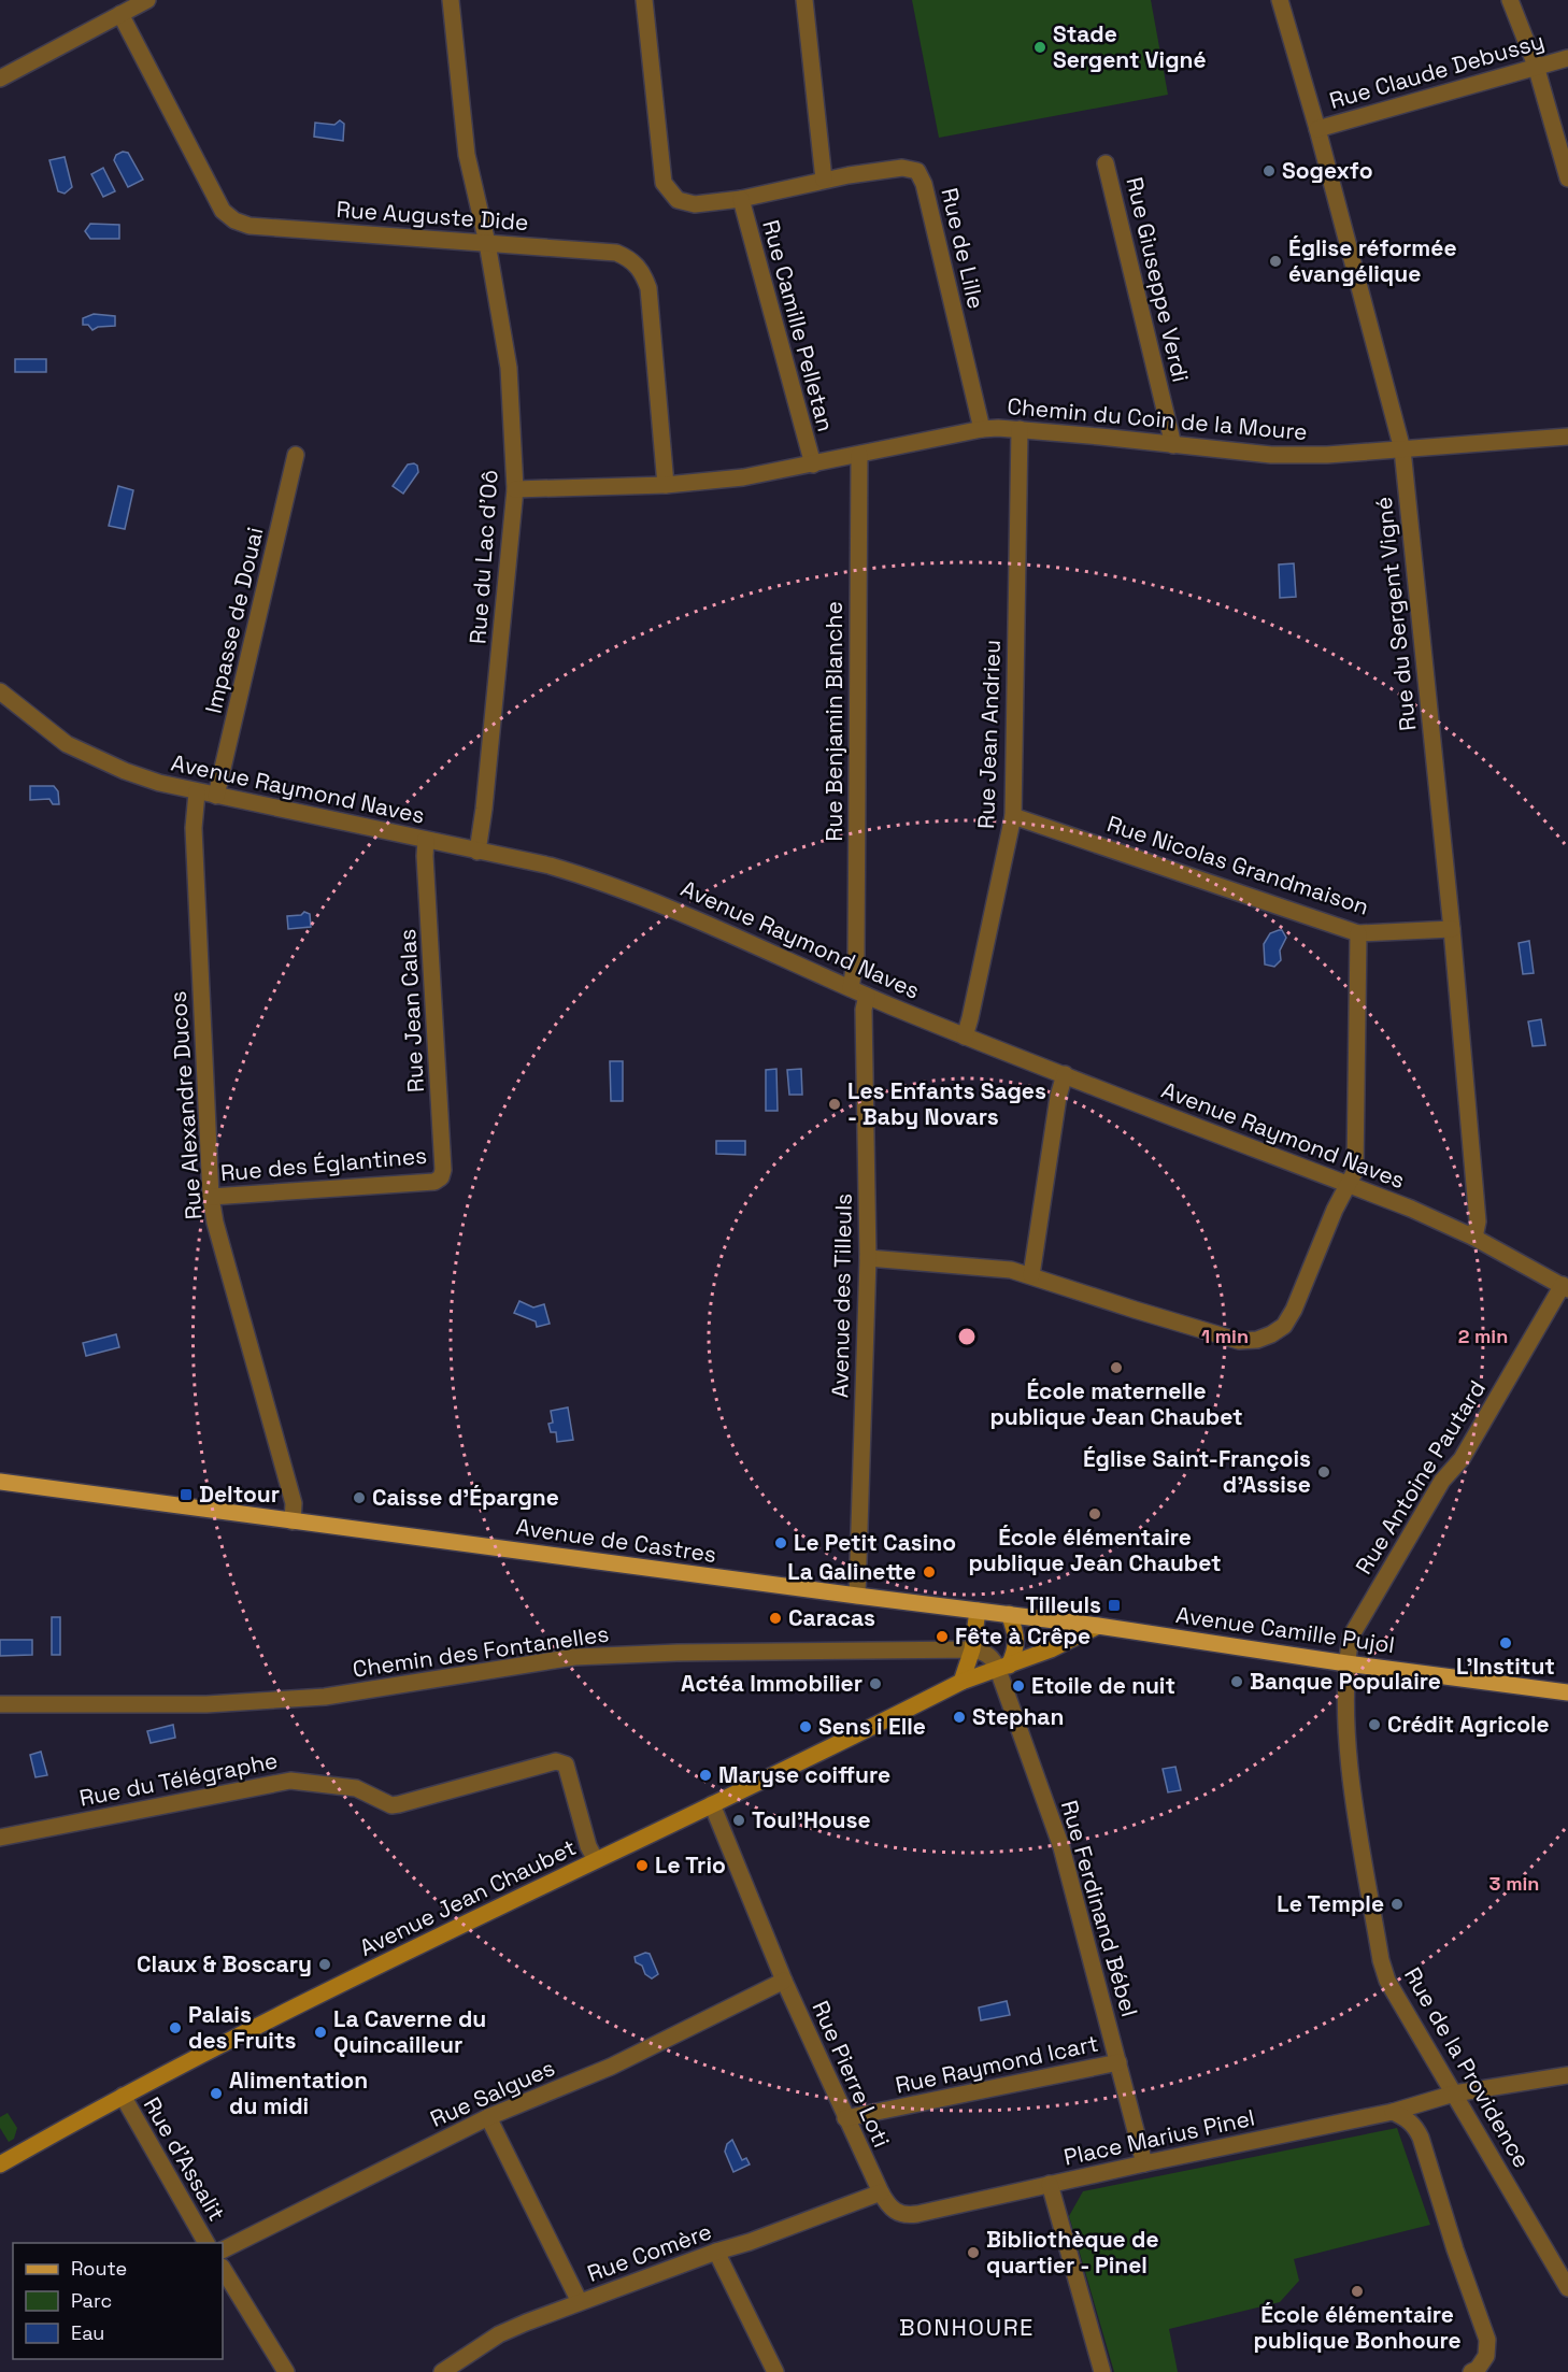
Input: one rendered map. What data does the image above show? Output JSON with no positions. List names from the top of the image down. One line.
{"streets":{"main road":["Avenue de Castres","Avenue Camille Pujol","Avenue Jean Chaubet"],"street":["Rue Claude Debussy","Rue Auguste Dide","Rue de Lille","Rue Giuseppe Verdi","Rue Camille Pelletan","Chemin du Coin de la Moure","Rue du Lac d'Oô","Rue du Sergent Vigné","Impasse de Douai","Rue Benjamin Blanche","Rue Jean Andrieu","Avenue Raymond Naves","Rue Nicolas Grandmaison","Rue Jean Calas","Rue Alexandre Ducos","Rue des Églantines","Avenue des Tilleuls","Rue Antoine Pautard","Chemin des Fontanelles","Rue du Télégraphe","Rue Ferdinand Bébel","Rue Raymond Icart","Rue de la Providence","Rue Pierre Loti","Rue Salgues","Place Marius Pinel","Rue d'Assalit","Rue Comère"]},"crossings":[["Rue Claude Debussy","Rue du Sergent Vigné"],["Rue Auguste Dide","Chemin du Coin de la Moure"],["Rue Auguste Dide","Rue du Lac d'Oô"],["Rue de Lille","Chemin du Coin de la Moure"],["Rue Giuseppe Verdi","Chemin du Coin de la Moure"],["Rue Camille Pelletan","Chemin du Coin de la Moure"],["Chemin du Coin de la Moure","Rue du Lac d'Oô"],["Chemin du Coin de la Moure","Rue du Sergent Vigné"],["Chemin du Coin de la Moure","Rue Benjamin Blanche"],["Chemin du Coin de la Moure","Rue Jean Andrieu"],["Rue du Lac d'Oô","Avenue Raymond Naves"],["Rue du Sergent Vigné","Avenue Raymond Naves"],["Rue du Sergent Vigné","Rue Nicolas Grandmaison"],["Impasse de Douai","Avenue Raymond Naves"],["Rue Benjamin Blanche","Avenue Raymond Naves"],["Rue Jean Andrieu","Avenue Raymond Naves"],["Rue Jean Andrieu","Rue Nicolas Grandmaison"],["Avenue Raymond Naves","Rue Jean Calas"],["Avenue Raymond Naves","Rue Alexandre Ducos"],["Avenue Raymond Naves","Avenue des Tilleuls"],["Avenue Raymond Naves","Rue Antoine Pautard"],["Rue Jean Calas","Rue des Églantines"],["Rue Alexandre Ducos","Rue des Églantines"],["Rue Alexandre Ducos","Avenue de Castres"],["Avenue des Tilleuls","Avenue de Castres"],["Rue Antoine Pautard","Avenue Camille Pujol"],["Rue Antoine Pautard","Rue de la Providence"],["Avenue de Castres","Avenue Camille Pujol"],["Avenue Camille Pujol","Avenue Jean Chaubet"],["Avenue Camille Pujol","Rue de la Providence"],["Rue du Télégraphe","Avenue Jean Chaubet"],["Avenue Jean Chaubet","Rue Ferdinand Bébel"],["Avenue Jean Chaubet","Rue Pierre Loti"],["Avenue Jean Chaubet","Rue d'Assalit"],["Rue Ferdinand Bébel","Rue Raymond Icart"],["Rue Ferdinand Bébel","Place Marius Pinel"],["Rue Raymond Icart","Rue Pierre Loti"],["Rue de la Providence","Place Marius Pinel"],["Rue Pierre Loti","Rue Salgues"],["Rue Pierre Loti","Place Marius Pinel"],["Rue Pierre Loti","Rue Comère"]],"districts":["BONHOURE"],"places":{"other":["Stade Sergent Vigné","Sogexfo","Église réformée évangélique","Les Enfants Sages - Baby Novars","École maternelle publique Jean Chaubet","Église Saint-François d'Assise","Caisse d'Épargne","École élémentaire publique Jean Chaubet","Le Petit Casino","La Galinette","Caracas","Fête à Crêpe","L'Institut","Banque Populaire","Actéa Immobilier","Etoile de nuit","Stephan","Crédit Agricole","Sens i Elle","Maryse coiffure","Toul'House","Le Trio","Le Temple","Claux & Boscary","Palais des Fruits","La Caverne du Quincailleur","Alimentation du midi","Bibliothèque de quartier - Pinel","École élémentaire publique Bonhoure"],"transit":["Deltour","Tilleuls"]},"legend":["Route","Parc","Eau"],"rings":["1 min","2 min","3 min"]}
